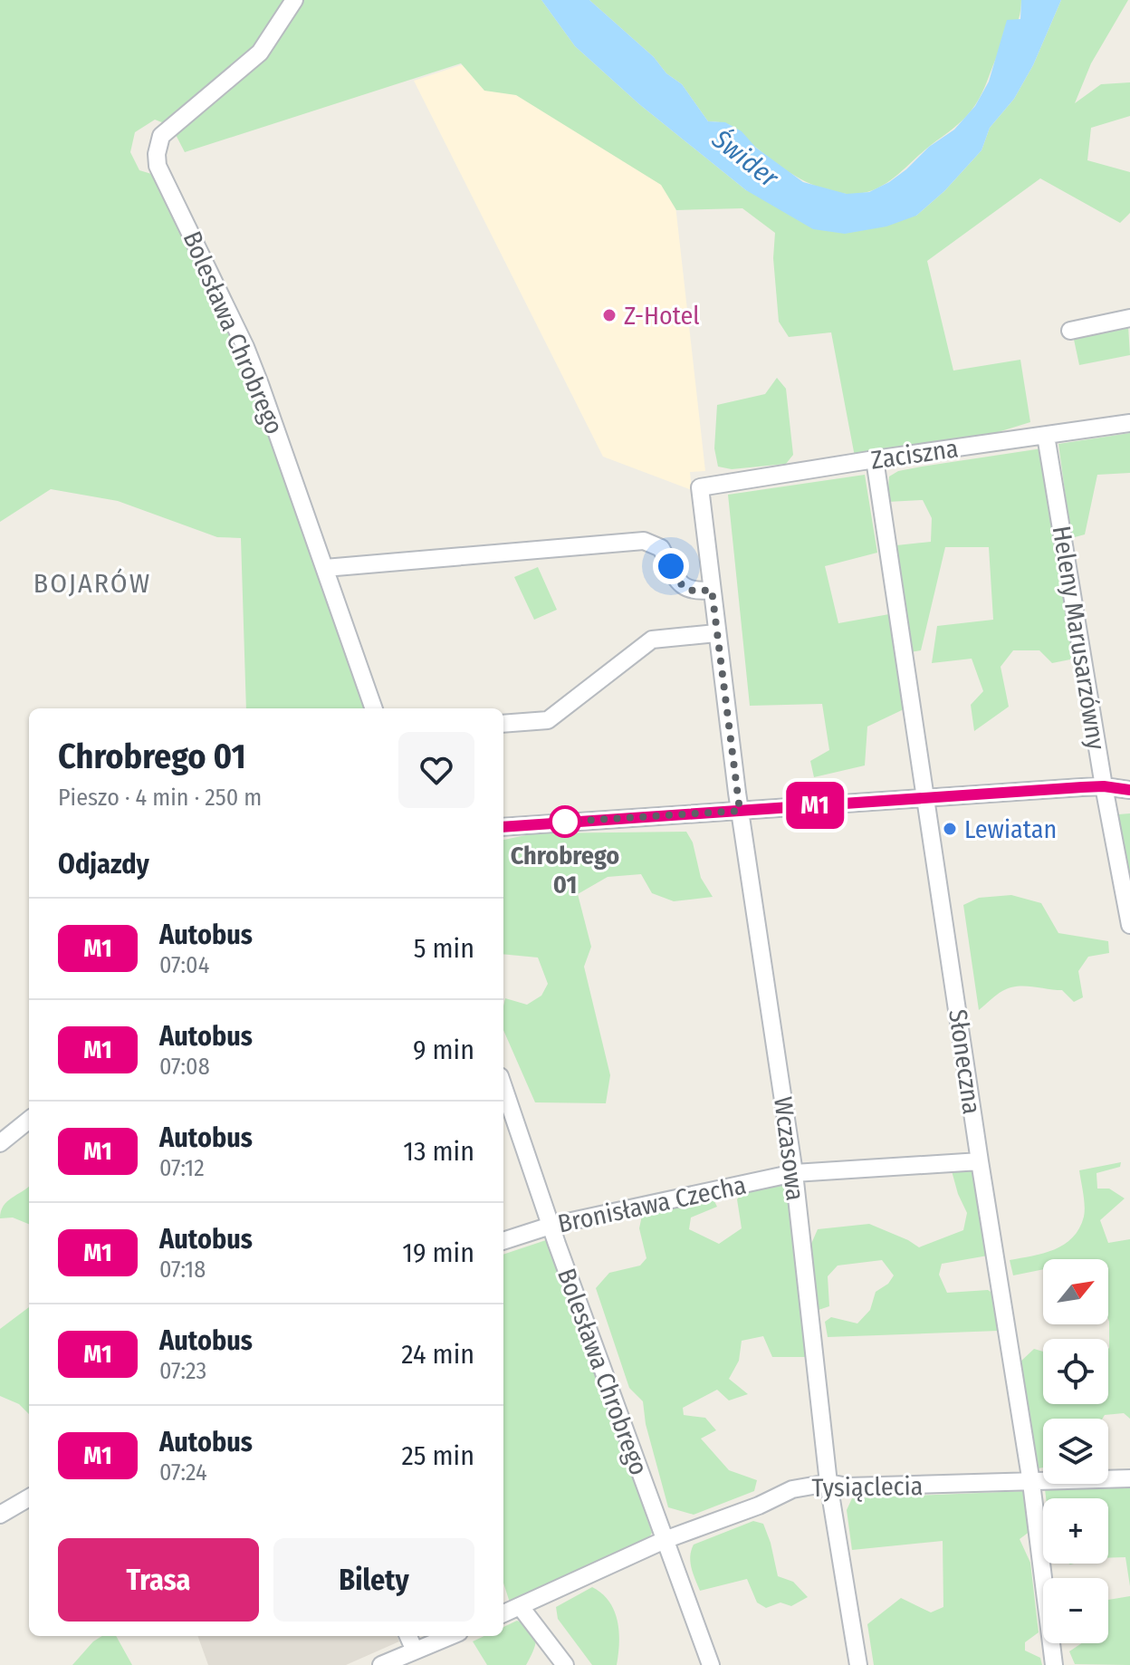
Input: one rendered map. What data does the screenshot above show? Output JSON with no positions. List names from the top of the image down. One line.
{"streets":{"street":["Bolesława Chrobrego","Zaciszna","Heleny Marusarzówny","Słoneczna","Wczasowa","Bronisława Czecha","Tysiąclecia"]},"crossings":[["Bolesława Chrobrego","Bronisława Czecha"],["Bolesława Chrobrego","Tysiąclecia"],["Zaciszna","Heleny Marusarzówny"],["Zaciszna","Słoneczna"],["Zaciszna","Wczasowa"],["Słoneczna","Bronisława Czecha"],["Słoneczna","Tysiąclecia"],["Wczasowa","Bronisława Czecha"],["Wczasowa","Tysiąclecia"]],"districts":["BOJARÓW"],"water":["Świder"],"places":["Z-Hotel","Chrobrego 01","Lewiatan"],"lines":["bus line M1"],"north":"top right","page":{"on_map":"M1","heading":[["Chrobrego 01","Pieszo · 4 min · 250 m"],"Odjazdy"],"list":[{"mark":"M1","name":"Autobus","note":"07:04","value":"5 min"},{"mark":"M1","name":"Autobus","note":"07:08","value":"9 min"},{"mark":"M1","name":"Autobus","note":"07:12","value":"13 min"},{"mark":"M1","name":"Autobus","note":"07:18","value":"19 min"},{"mark":"M1","name":"Autobus","note":"07:23","value":"24 min"},{"mark":"M1","name":"Autobus","note":"07:24","value":"25 min"}],"map_buttons":["+","−"],"buttons":["Trasa","Bilety"]}}
